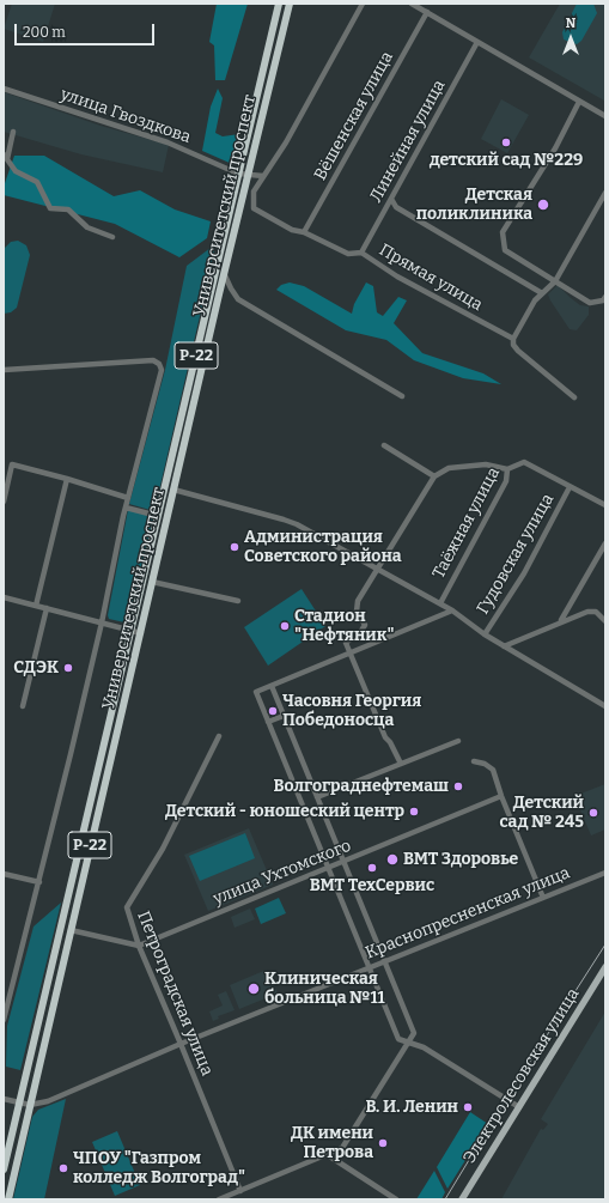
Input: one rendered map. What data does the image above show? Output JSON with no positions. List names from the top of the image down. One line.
{"streets":{"highway":["Университетский проспект","Р-22"],"main road":["Электролесовская улица"],"street":["улица Гвоздкова","Вёшенская улица","Линейная улица","Прямая улица","Таёжная улица","Гудовская улица","улица Ухтомского","Краснопресненская улица","Петроградская улица"]},"crossings":[["улица Гвоздкова","Университетский проспект"],["улица Гвоздкова","Прямая улица"],["Вёшенская улица","Прямая улица"],["Линейная улица","Прямая улица"],["Университетский проспект","Краснопресненская улица"],["Таёжная улица","Гудовская улица"],["улица Ухтомского","Петроградская улица"],["Краснопресненская улица","Петроградская улица"]],"places":["детский сад №229","Детская поликлиника","Администрация Советского района","Стадион \"Нефтяник\"","СДЭК","Часовня Георгия Победоносца","Волгограднефтемаш","Детский - юношеский центр","Детский сад № 245","ВМТ Здоровье","ВМТ ТехСервис","Клиническая больница №11","В. И. Ленин","ДК имени Петрова","ЧПОУ \"Газпром колледж Волгоград\""],"scale_bar":"200 m","north":"top"}
